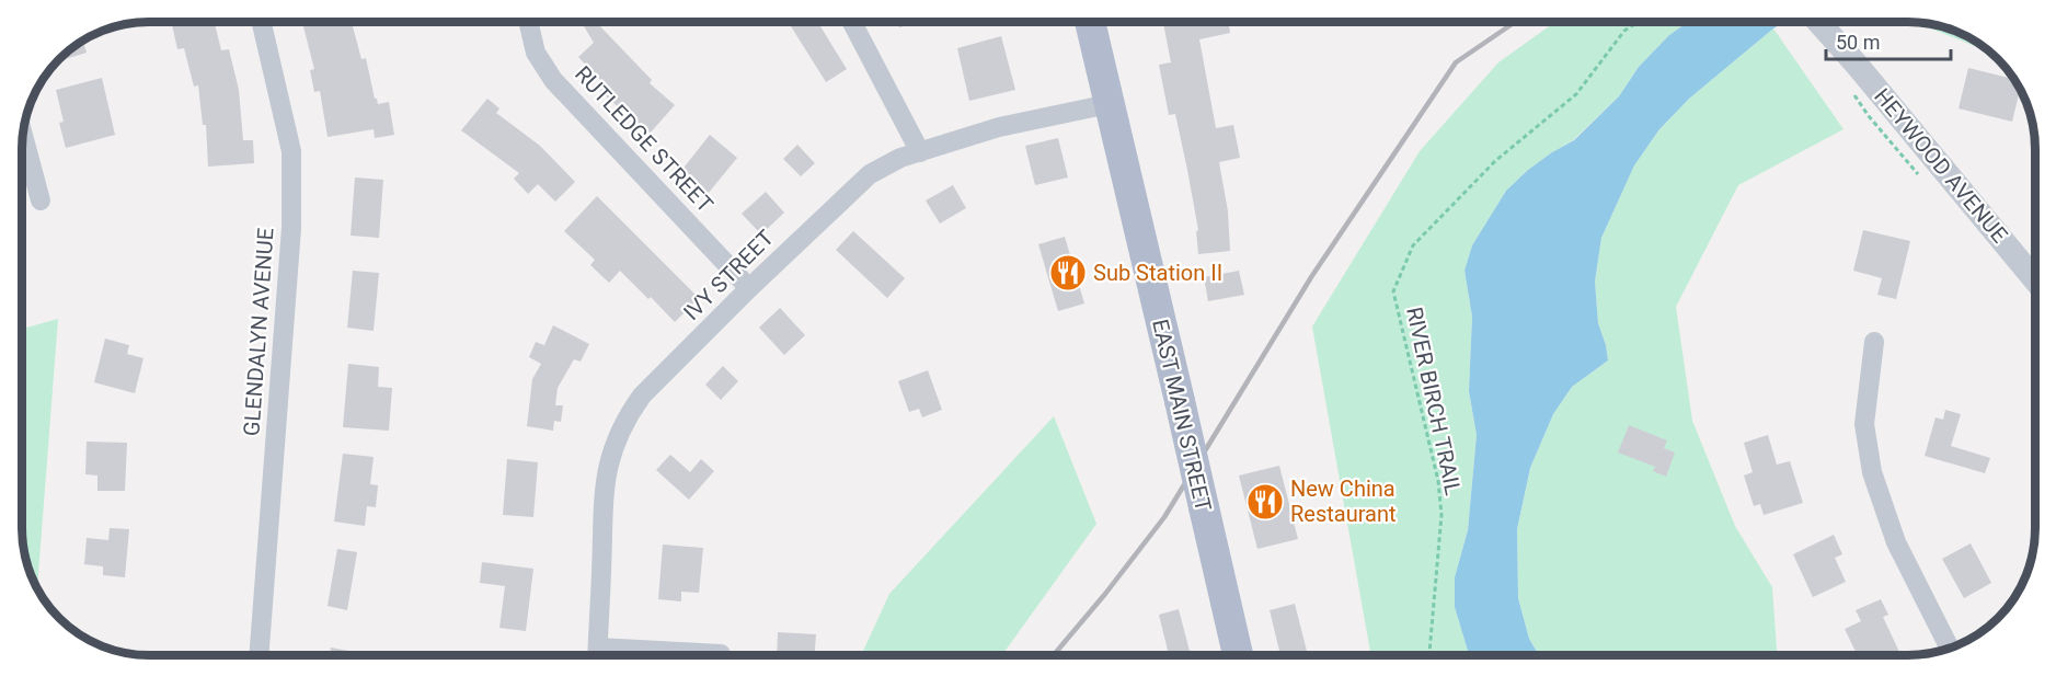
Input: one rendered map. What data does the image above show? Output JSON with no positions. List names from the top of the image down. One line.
{"streets":{"main road":["EAST MAIN STREET"],"street":["RUTLEDGE STREET","HEYWOOD AVENUE","IVY STREET","GLENDALYN AVENUE"],"path":["RIVER BIRCH TRAIL"]},"crossings":[["RUTLEDGE STREET","IVY STREET"],["IVY STREET","EAST MAIN STREET"]],"places":{"restaurant":["Sub Station II","New China Restaurant"]},"scale_bar":"50 m"}
